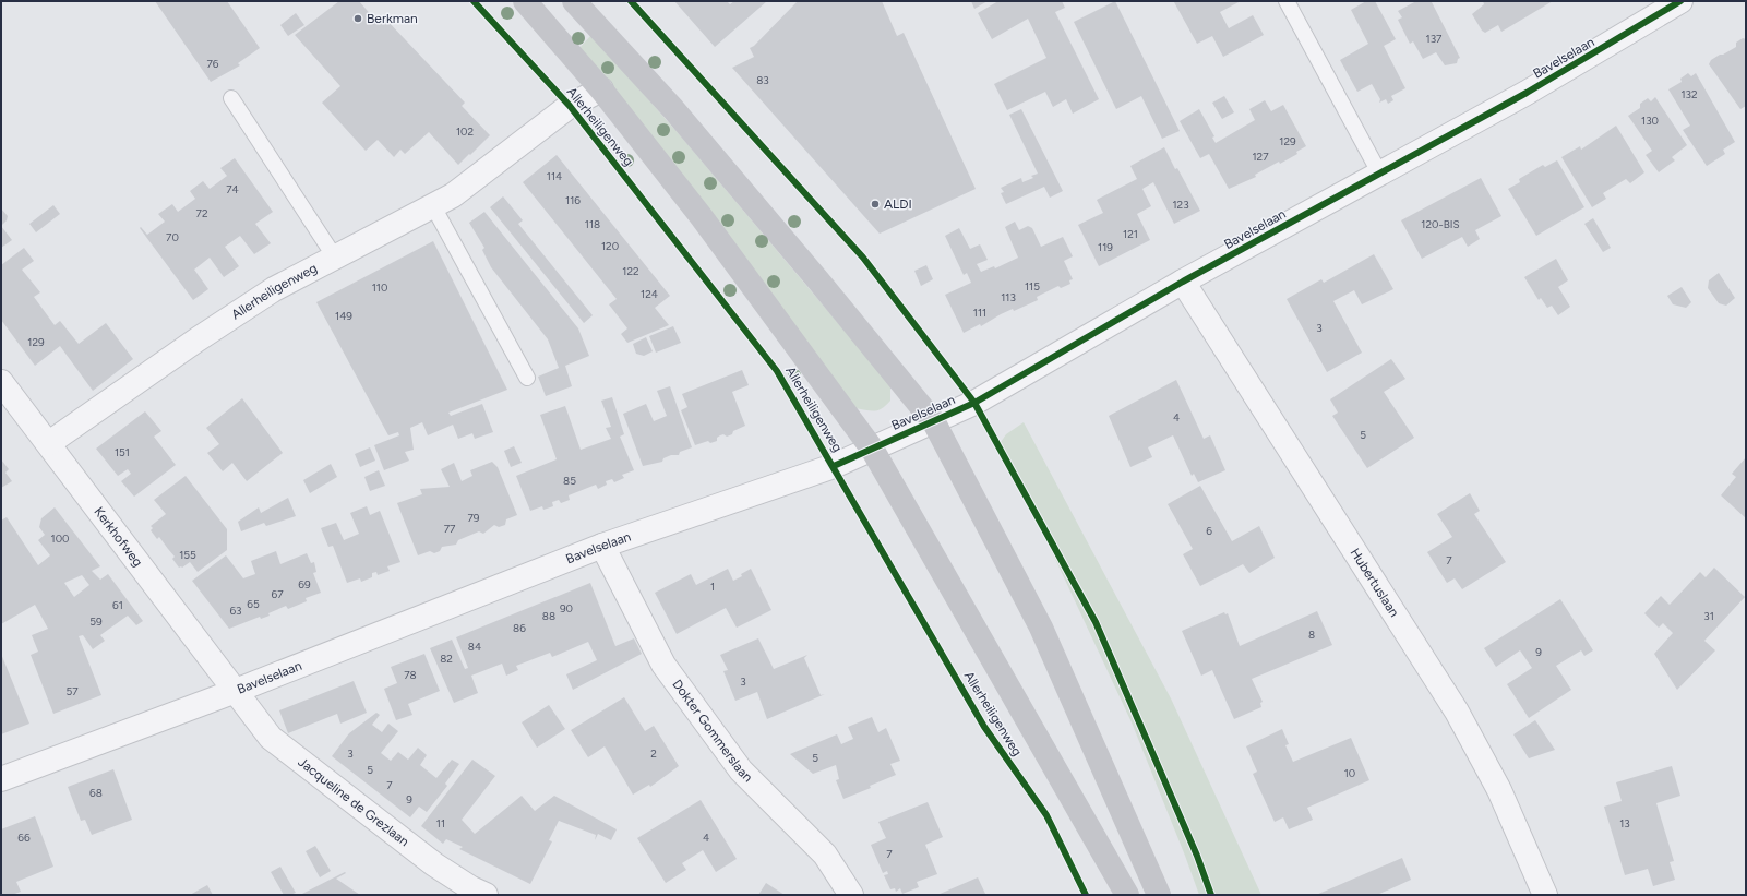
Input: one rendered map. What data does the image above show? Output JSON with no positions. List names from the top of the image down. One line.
{"streets":{"main road":["Allerheiligenweg"],"street":["Bavelselaan","Kerkhofweg","Hubertuslaan","Dokter Gommerslaan","Jacqueline de Grezlaan"]},"crossings":[["Bavelselaan","Allerheiligenweg"],["Bavelselaan","Kerkhofweg"],["Bavelselaan","Hubertuslaan"],["Bavelselaan","Dokter Gommerslaan"],["Bavelselaan","Jacqueline de Grezlaan"],["Allerheiligenweg","Kerkhofweg"],["Kerkhofweg","Jacqueline de Grezlaan"]],"places":["Berkman","ALDI"],"house_numbers":["137","76","83","132","130","102","129","127","114","74","116","123","72","118","120-BIS","121","70","120","119","122","115","110","124","113","111","149","3","129","4","5","151","85","79","77","6","100","155","7","69","1","67","65","61","90","63","88","31","59","86","8","84","9","82","78","3","57","3","2","5","5","10","7","68","9","11","13","66","4","7"]}
